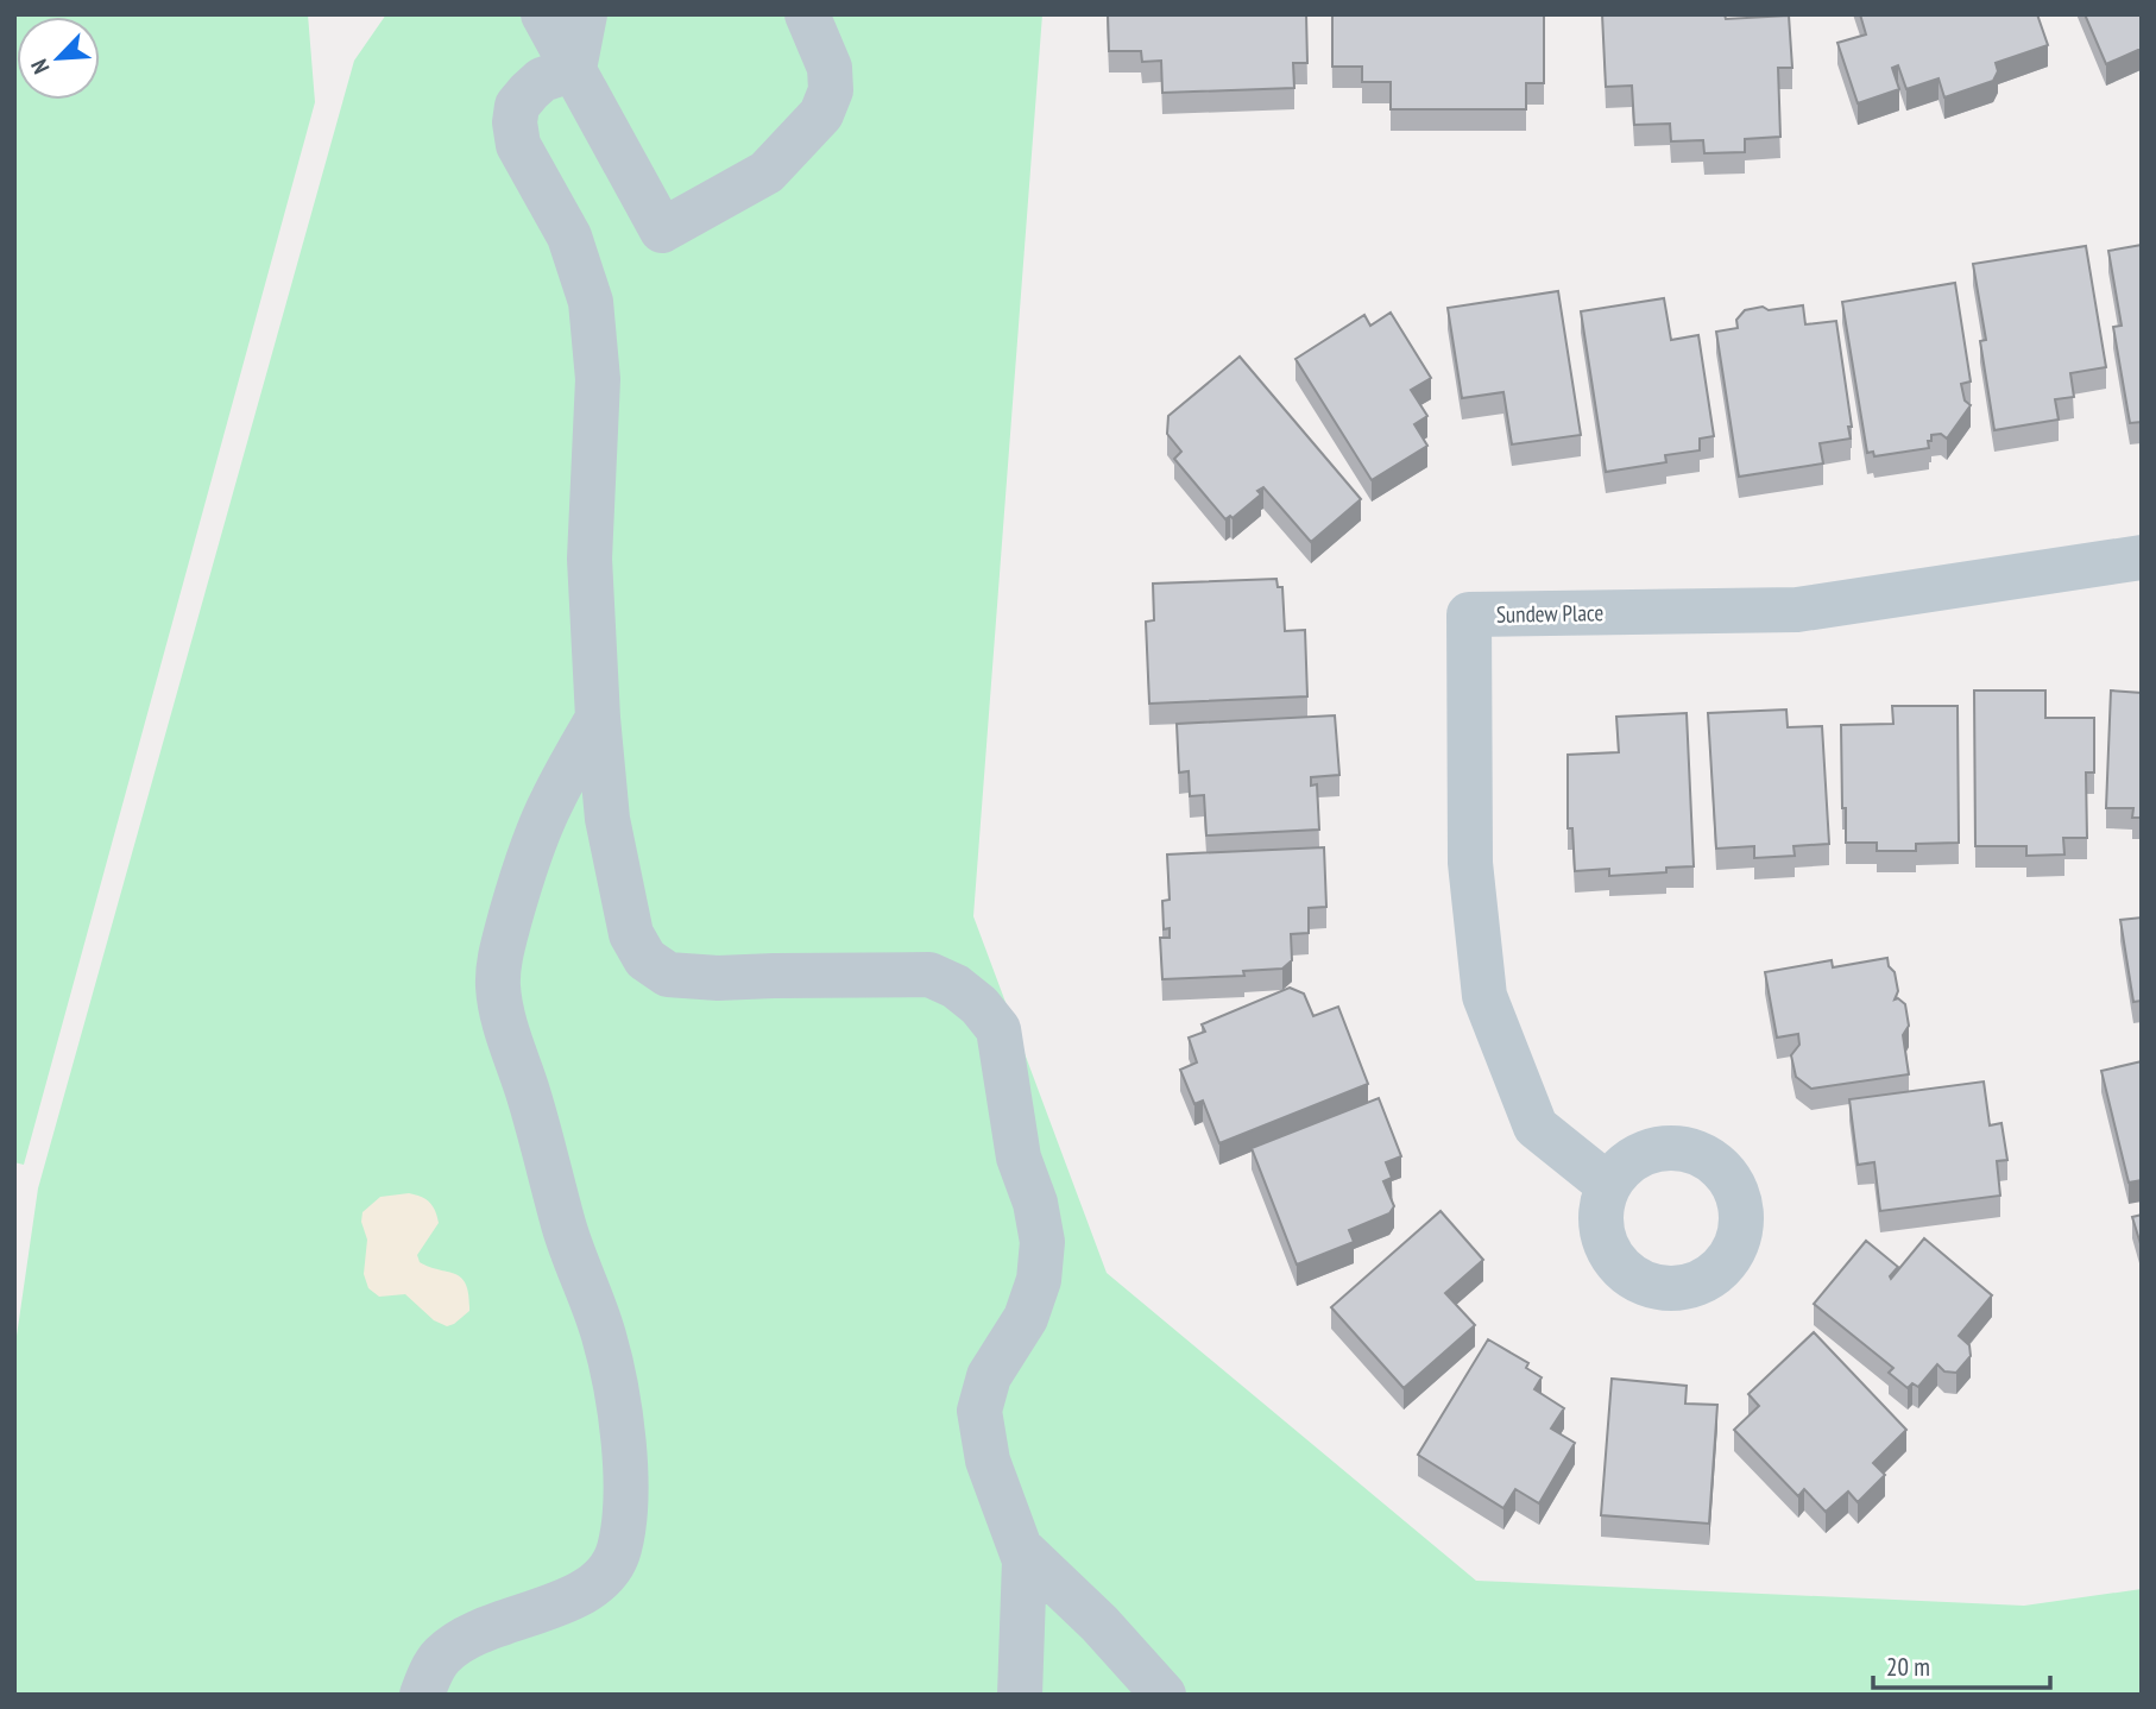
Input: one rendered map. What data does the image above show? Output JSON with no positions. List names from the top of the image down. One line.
{"streets":{"street":["Sundew Place"]},"scale_bar":"20 m","north":"bottom left"}
